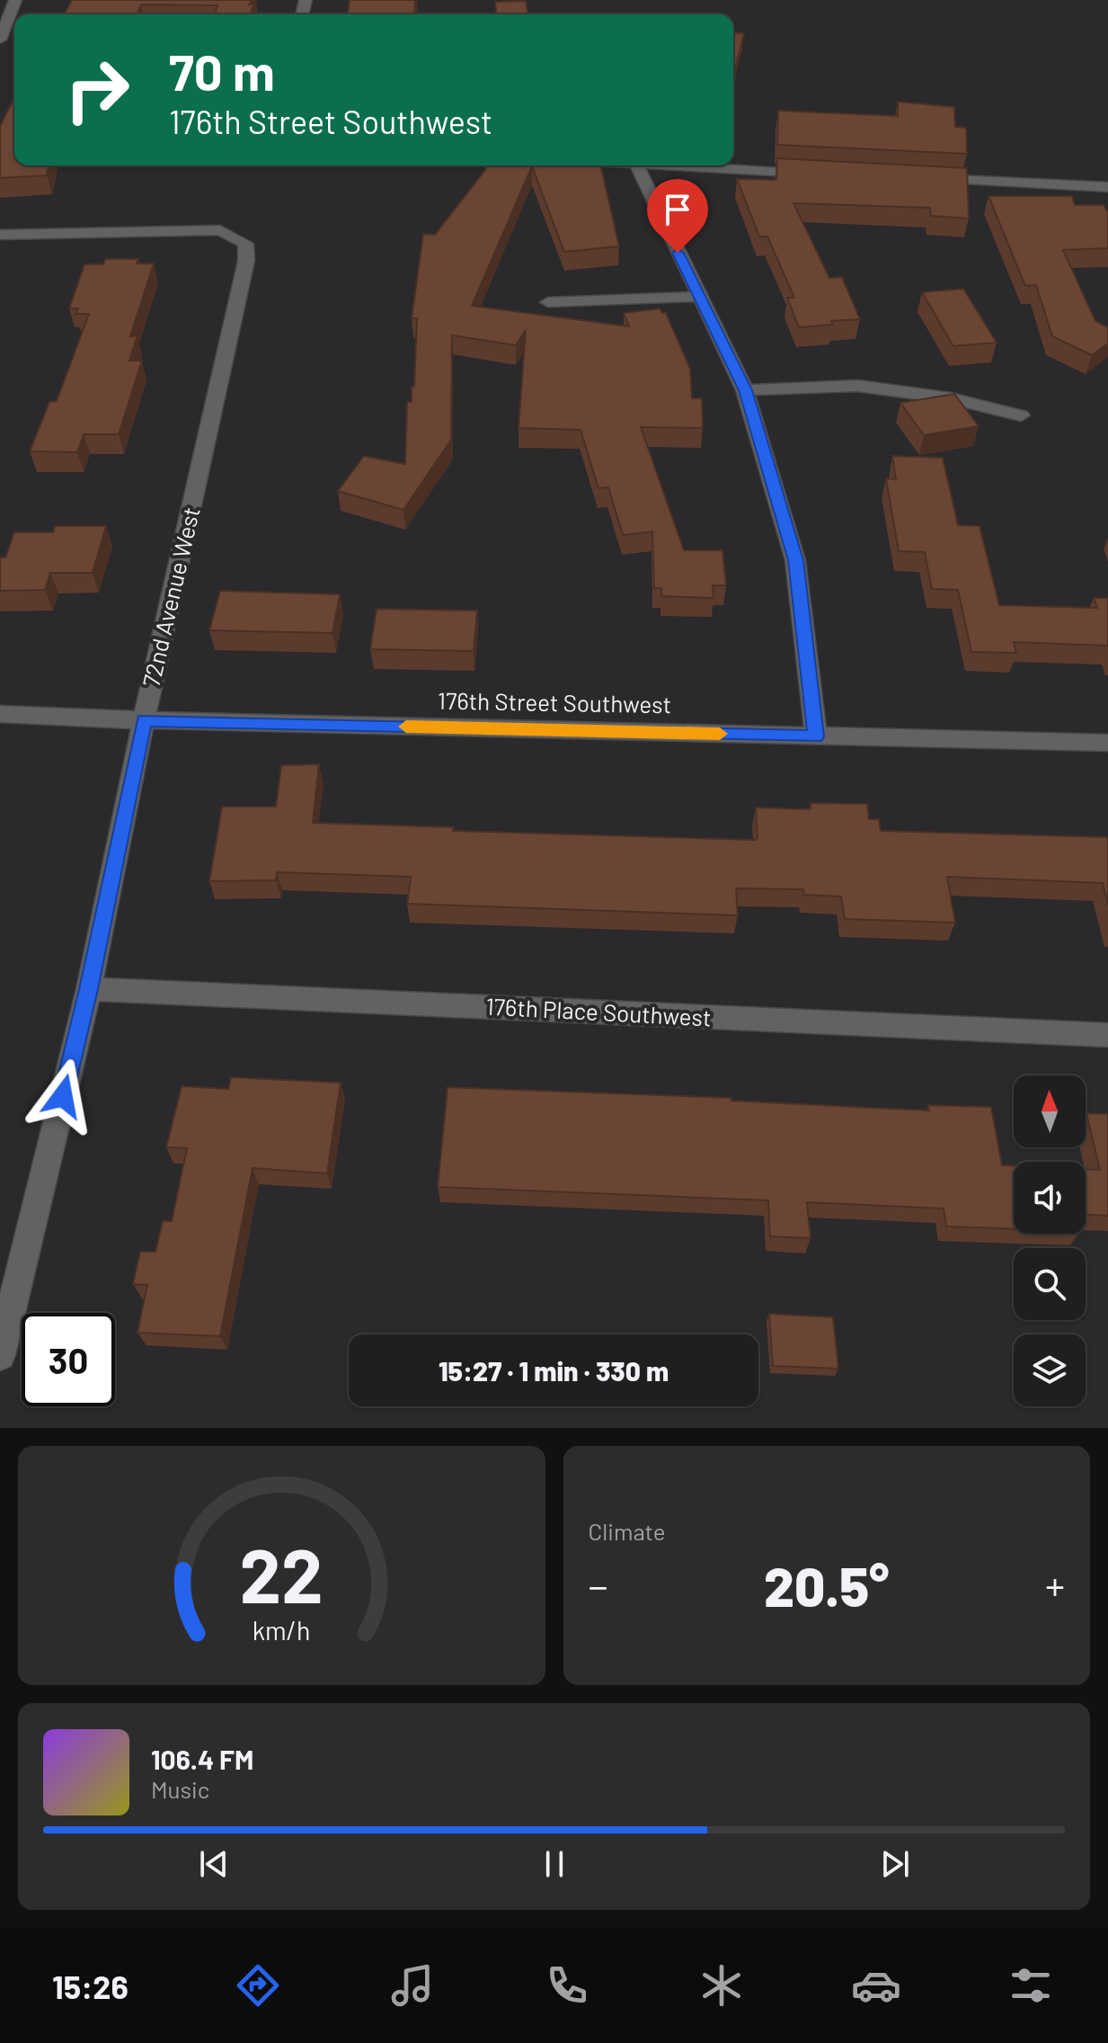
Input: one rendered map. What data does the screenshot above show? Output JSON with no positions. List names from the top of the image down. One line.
{"streets":{"street":["72nd Avenue West","176th Street Southwest","176th Place Southwest"]},"crossings":[["72nd Avenue West","176th Street Southwest"],["72nd Avenue West","176th Place Southwest"]],"north":"top","page":{"turn":["70 m","176th Street Southwest"],"limit":"30","trip":"15:27 · 1 min · 330 m","tile":"Climate","heat":["−","20.5°","+"],"song":["106.4 FM","Music"],"tabs":"15:26","gauge":["22","km/h"]}}
